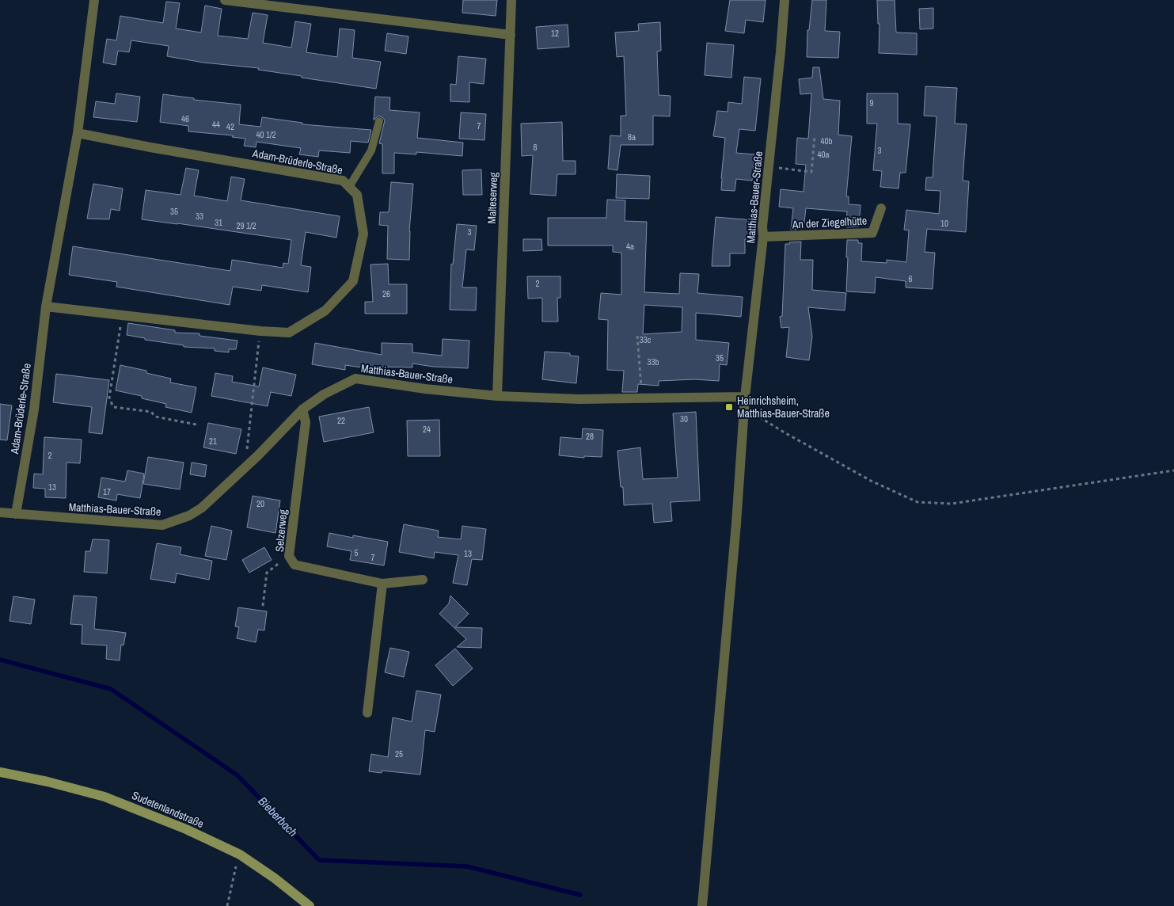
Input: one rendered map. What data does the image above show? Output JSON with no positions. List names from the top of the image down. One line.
{"streets":{"street":["Adam-Brüderle-Straße","Matthias-Bauer-Straße","Malteserweg","An der Ziegelhütte","Selzerweg","Sudetenlandstraße"]},"crossings":[["Adam-Brüderle-Straße","Matthias-Bauer-Straße"],["Matthias-Bauer-Straße","Malteserweg"],["Matthias-Bauer-Straße","An der Ziegelhütte"],["Matthias-Bauer-Straße","Selzerweg"]],"water":["Bieberbach"],"places":{"transit":["Heinrichsheim, Matthias-Bauer-Straße"]},"house_numbers":["12","9","46","44","7","42","40 1/2","8a","40b","8","3","40a","35","33","31","10","29 1/2","3","4a","6","2","26","33c","35","33b","30","22","24","28","21","2","13","17","20","5","13","7","25"]}
